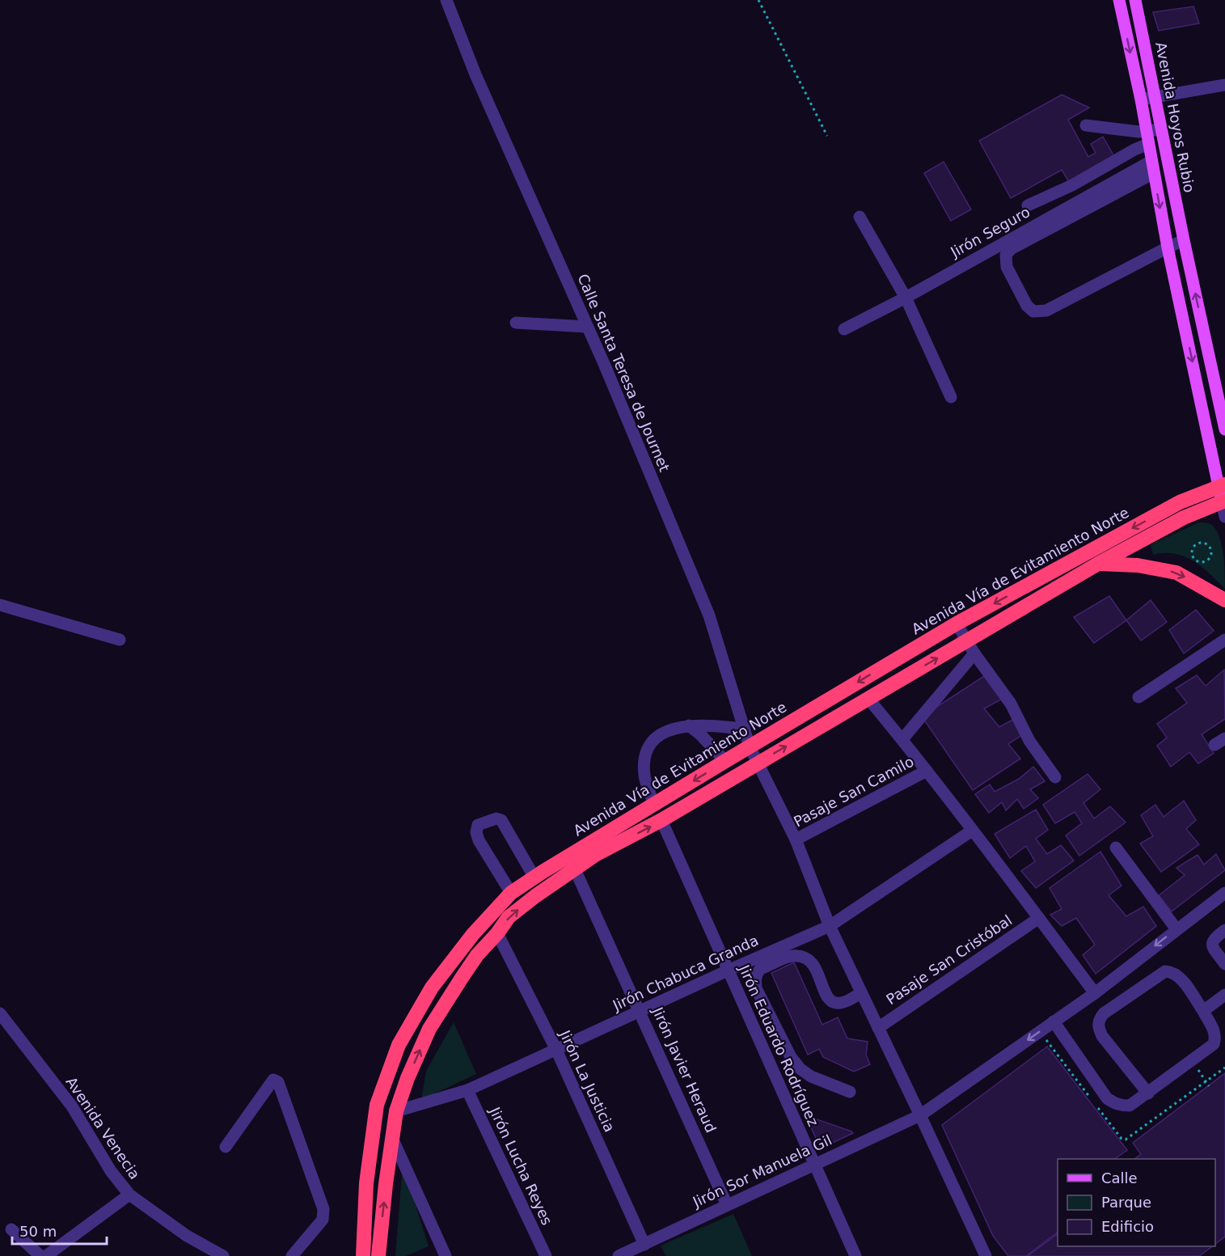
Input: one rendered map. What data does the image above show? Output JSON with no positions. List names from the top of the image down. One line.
{"streets":{"highway":["Avenida Vía de Evitamiento Norte"],"main road":["Avenida Hoyos Rubio"],"street":["Jirón Seguro","Calle Santa Teresa de Journet","Pasaje San Camilo","Pasaje San Cristóbal","Jirón Chabuca Granda","Jirón Eduardo Rodríguez","Jirón Javier Heraud","Jirón La Justicia","Avenida Venecia","Jirón Lucha Reyes","Jirón Sor Manuela Gil"]},"crossings":[["Avenida Hoyos Rubio","Jirón Seguro"],["Avenida Hoyos Rubio","Avenida Vía de Evitamiento Norte"],["Calle Santa Teresa de Journet","Avenida Vía de Evitamiento Norte"],["Calle Santa Teresa de Journet","Pasaje San Camilo"],["Calle Santa Teresa de Journet","Pasaje San Cristóbal"],["Calle Santa Teresa de Journet","Jirón Chabuca Granda"],["Calle Santa Teresa de Journet","Jirón Sor Manuela Gil"],["Avenida Vía de Evitamiento Norte","Jirón Chabuca Granda"],["Avenida Vía de Evitamiento Norte","Jirón Eduardo Rodríguez"],["Avenida Vía de Evitamiento Norte","Jirón Javier Heraud"],["Avenida Vía de Evitamiento Norte","Jirón La Justicia"],["Jirón Chabuca Granda","Jirón Eduardo Rodríguez"],["Jirón Chabuca Granda","Jirón Javier Heraud"],["Jirón Chabuca Granda","Jirón La Justicia"],["Jirón Chabuca Granda","Jirón Lucha Reyes"],["Jirón Eduardo Rodríguez","Jirón Sor Manuela Gil"],["Jirón Javier Heraud","Jirón Sor Manuela Gil"],["Jirón La Justicia","Jirón Sor Manuela Gil"]],"one_way":["Jirón Sor Manuela Gil"],"legend":["Calle","Parque","Edificio"],"scale_bar":"50 m"}
